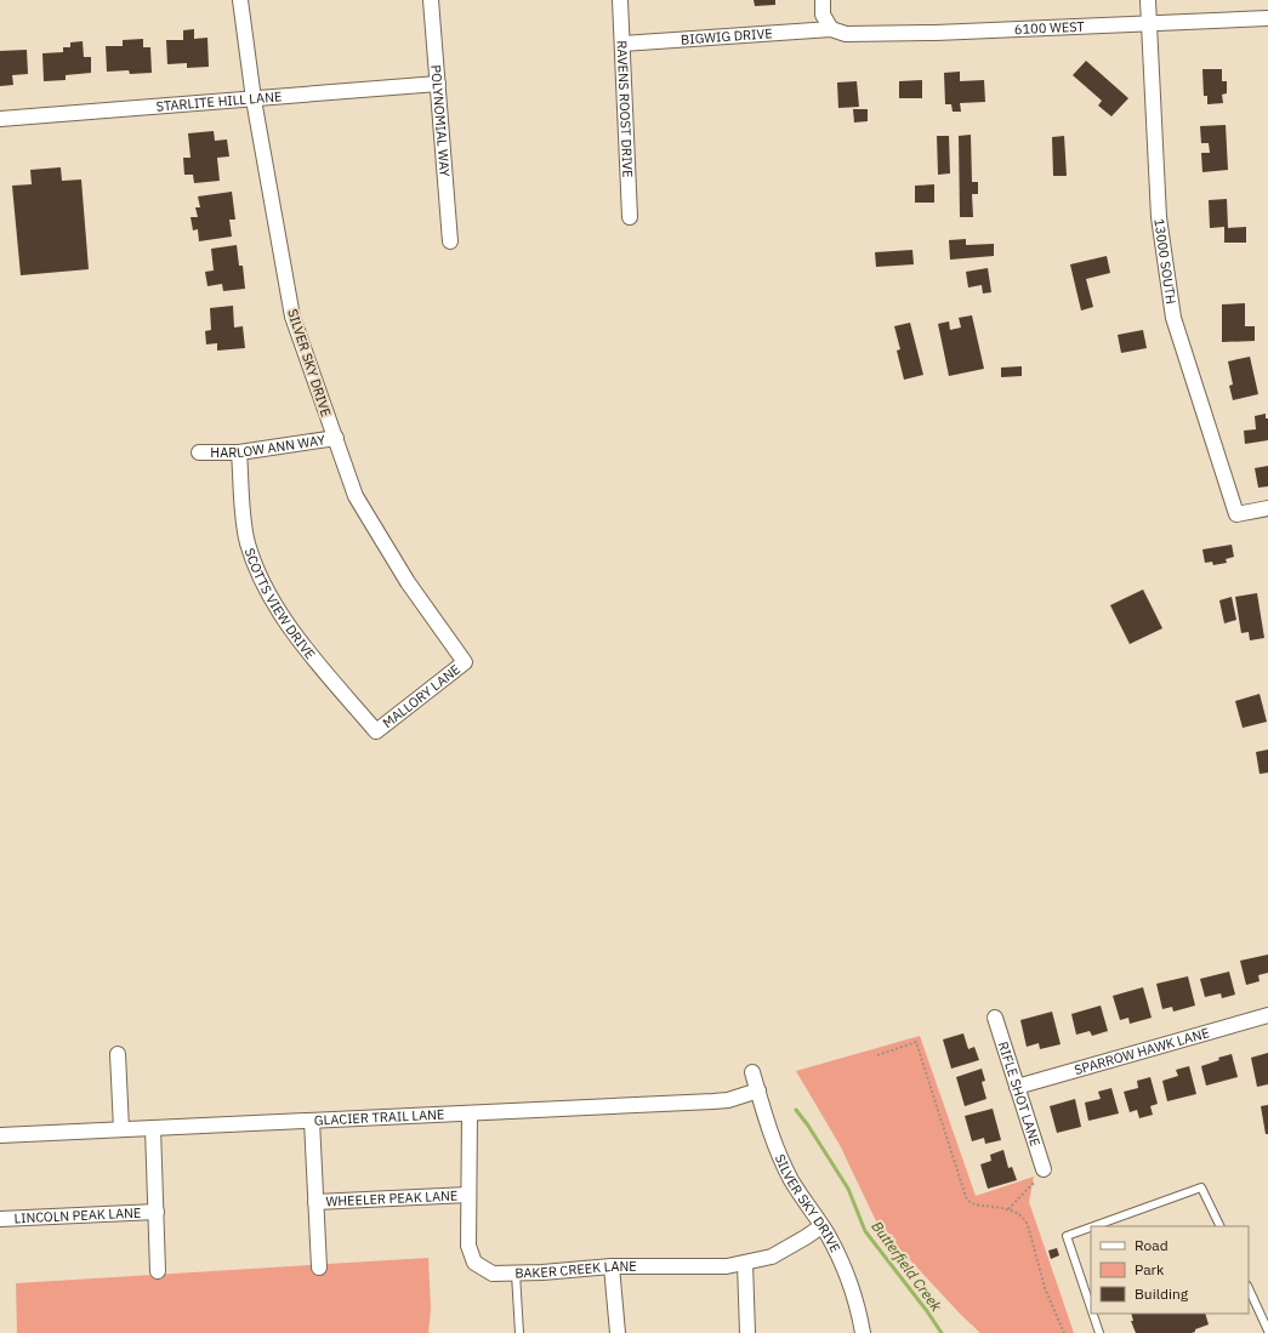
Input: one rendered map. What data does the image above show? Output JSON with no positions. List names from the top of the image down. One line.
{"streets":{"street":["6100 WEST","BIGWIG DRIVE","STARLITE HILL LANE","RAVENS ROOST DRIVE","POLYNOMIAL WAY","13000 SOUTH","SILVER SKY DRIVE","HARLOW ANN WAY","SCOTTS VIEW DRIVE","MALLORY LANE","SPARROW HAWK LANE","RIFLE SHOT LANE","GLACIER TRAIL LANE","WHEELER PEAK LANE","LINCOLN PEAK LANE","BAKER CREEK LANE"]},"crossings":[["6100 WEST","BIGWIG DRIVE"],["6100 WEST","13000 SOUTH"],["BIGWIG DRIVE","RAVENS ROOST DRIVE"],["STARLITE HILL LANE","POLYNOMIAL WAY"],["STARLITE HILL LANE","SILVER SKY DRIVE"],["SILVER SKY DRIVE","HARLOW ANN WAY"],["SILVER SKY DRIVE","MALLORY LANE"],["SILVER SKY DRIVE","GLACIER TRAIL LANE"],["SILVER SKY DRIVE","BAKER CREEK LANE"],["HARLOW ANN WAY","SCOTTS VIEW DRIVE"],["SCOTTS VIEW DRIVE","MALLORY LANE"],["SPARROW HAWK LANE","RIFLE SHOT LANE"],["GLACIER TRAIL LANE","BAKER CREEK LANE"],["WHEELER PEAK LANE","BAKER CREEK LANE"]],"water":["Butterfield Creek"],"legend":["Road","Park","Building"]}
